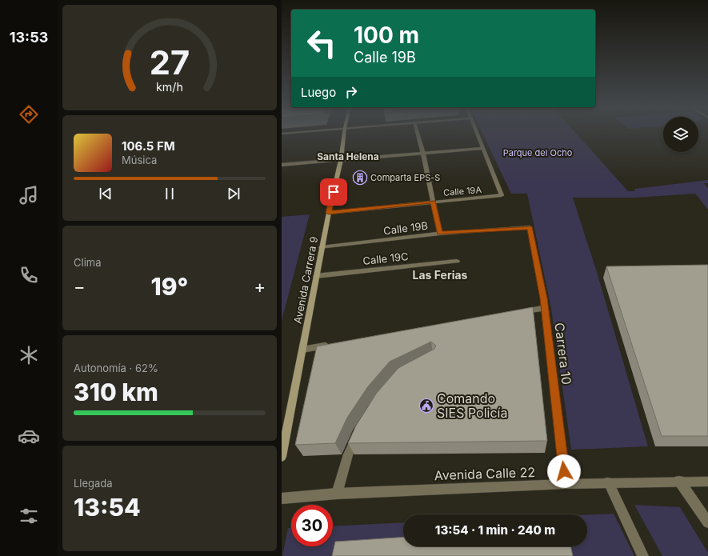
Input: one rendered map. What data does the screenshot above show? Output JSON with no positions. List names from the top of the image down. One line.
{"streets":{"main road":["Avenida Carrera 9"],"street":["Calle 19A","Calle 19B","Calle 19C","Carrera 10","Avenida Calle 22"]},"crossings":[["Calle 19A","Avenida Carrera 9"],["Calle 19B","Avenida Carrera 9"],["Calle 19B","Carrera 10"],["Calle 19C","Avenida Carrera 9"],["Carrera 10","Avenida Calle 22"]],"districts":["Santa Helena","Las Ferias"],"parks":["Parque del Ocho"],"places":{"building":["Comparta EPS-S"],"public building":["Comando SIES Policía"]},"page":{"tabs":"13:53","turn":["100 m","Calle 19B"],"then":"Luego","song":["106.5 FM","Música"],"tile":["Clima",["Autonomía · 62%","310 km"],["Llegada","13:54"]],"heat":["−","19°","+"],"limit":"30","trip":"13:54 · 1 min · 240 m","gauge":["27","km/h"]}}
